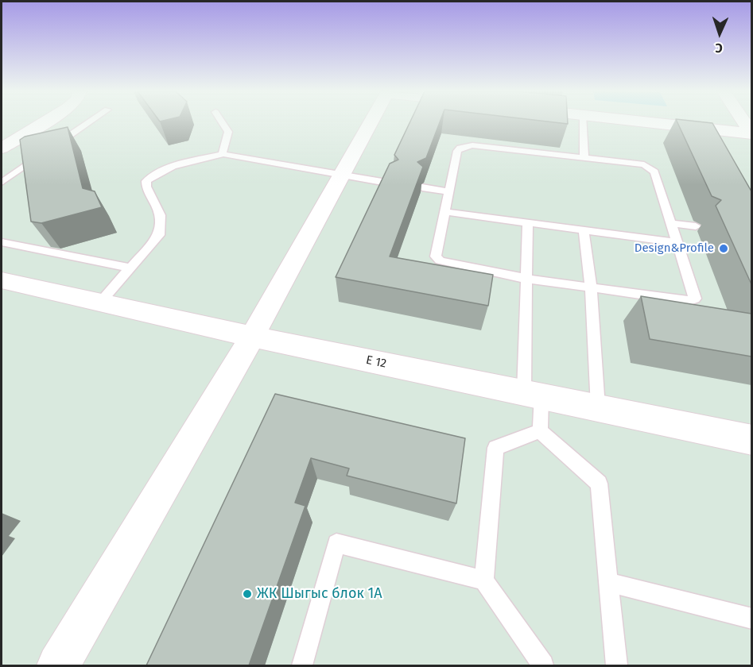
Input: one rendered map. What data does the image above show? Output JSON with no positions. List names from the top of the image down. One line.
{"streets":{"street":["E 12"]},"places":["Design&Profile","ЖК Шыгыс блок 1А"],"north":"bottom"}
